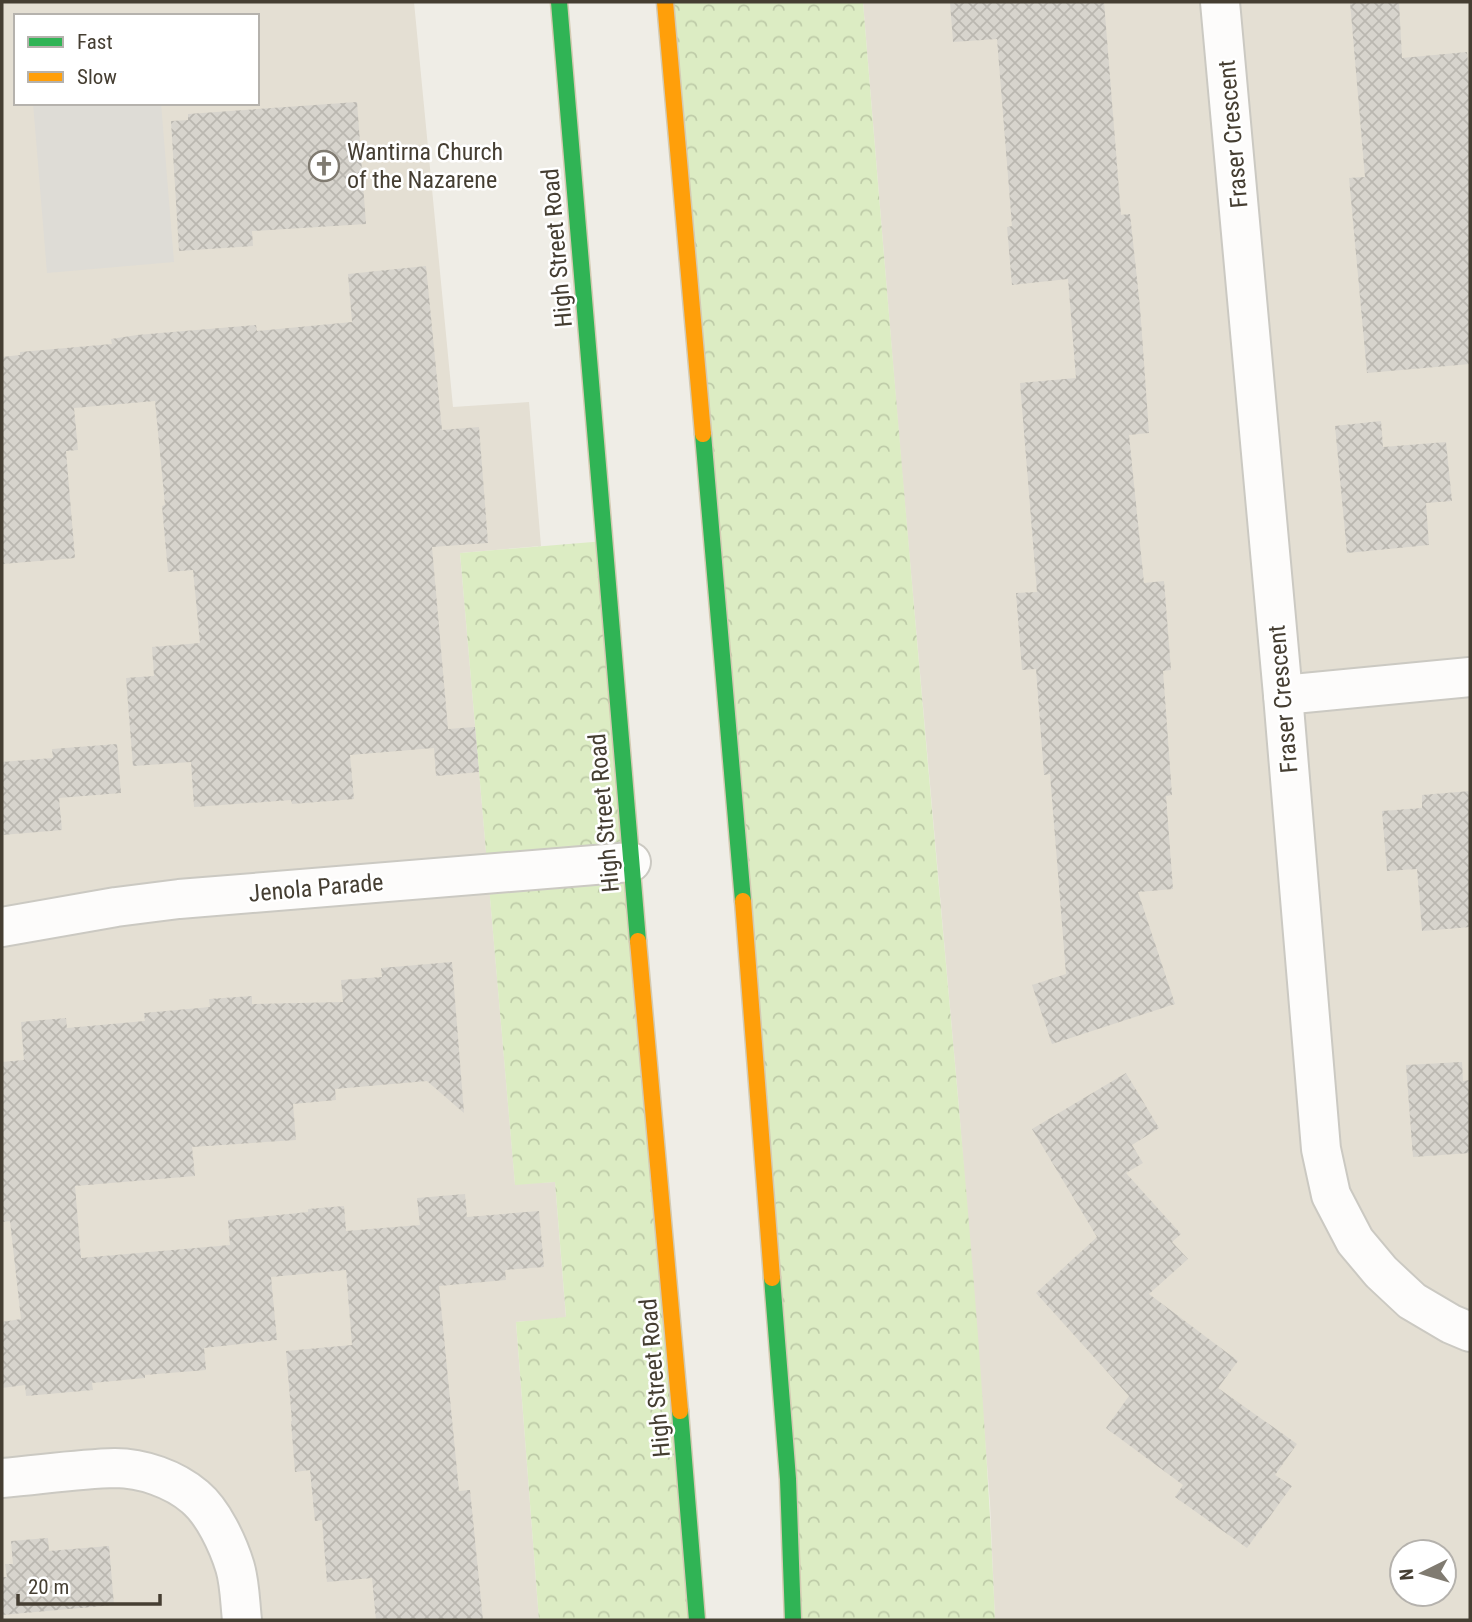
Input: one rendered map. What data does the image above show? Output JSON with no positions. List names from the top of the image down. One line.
{"streets":{"main road":["High Street Road"],"street":["Fraser Crescent","Jenola Parade"]},"crossings":[["High Street Road","Jenola Parade"]],"places":{"church":["Wantirna Church of the Nazarene"]},"legend":["Fast","Slow"],"scale_bar":"20 m","north":"left"}
